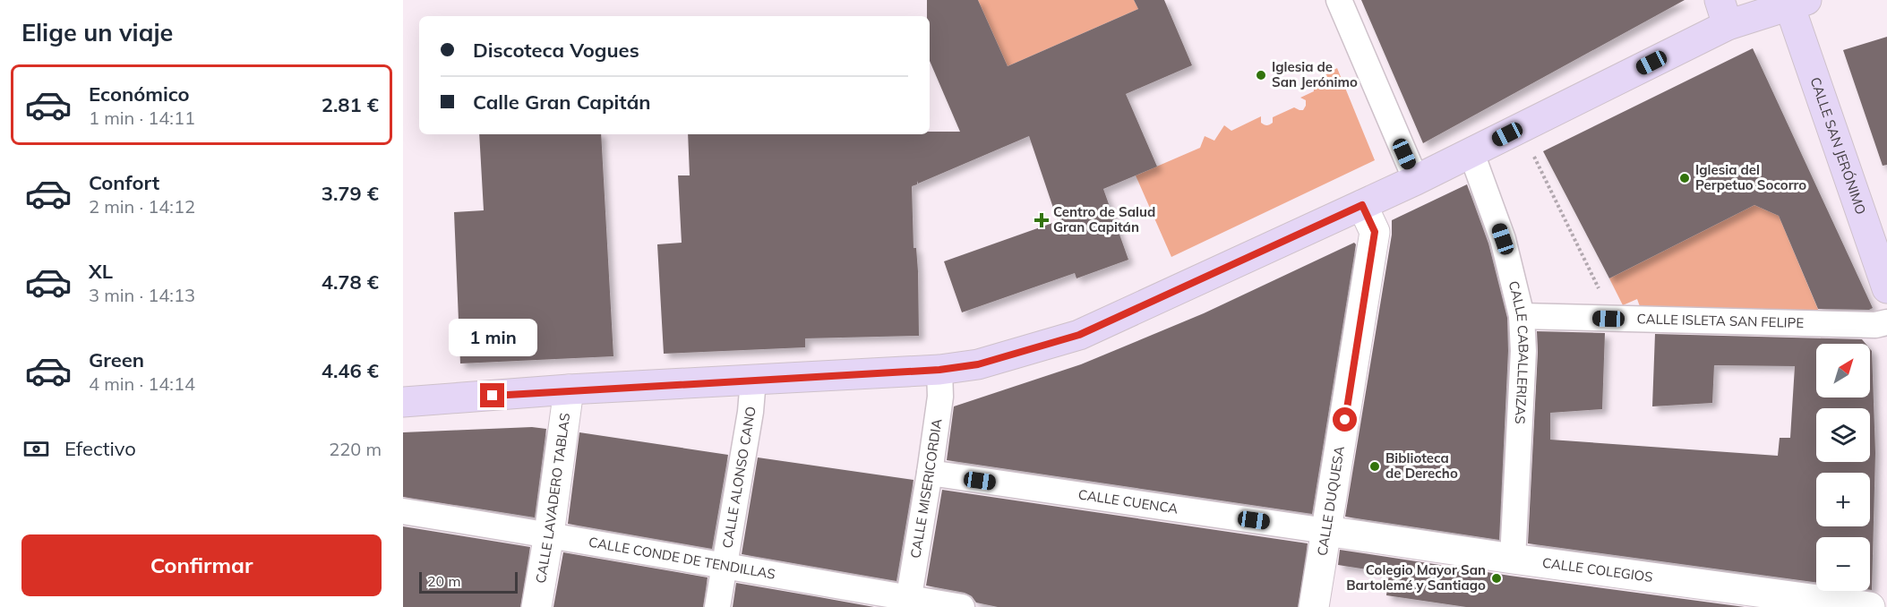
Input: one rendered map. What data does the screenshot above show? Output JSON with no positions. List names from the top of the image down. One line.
{"streets":{"main road":["CALLE SAN JERÓNIMO"],"street":["CALLE ISLETA SAN FELIPE","CALLE CABALLERIZAS","CALLE ALONSO CANO","CALLE MISERICORDIA","CALLE LAVADERO TABLAS","CALLE DUQUESA","CALLE CUENCA","CALLE CONDE DE TENDILLAS","CALLE COLEGIOS"]},"crossings":[["CALLE ISLETA SAN FELIPE","CALLE CABALLERIZAS"],["CALLE CABALLERIZAS","CALLE COLEGIOS"],["CALLE ALONSO CANO","CALLE CONDE DE TENDILLAS"],["CALLE MISERICORDIA","CALLE CUENCA"],["CALLE MISERICORDIA","CALLE CONDE DE TENDILLAS"],["CALLE LAVADERO TABLAS","CALLE CONDE DE TENDILLAS"],["CALLE DUQUESA","CALLE CUENCA"],["CALLE DUQUESA","CALLE COLEGIOS"],["CALLE CUENCA","CALLE COLEGIOS"]],"places":{"other":["Iglesia de San Jerónimo","Iglesia del Perpetuo Socorro","Biblioteca de Derecho","Colegio Mayor San Bartolemé y Santiago"],"health":["Centro de Salud Gran Capitán"]},"scale_bar":"20 m","north":"top right","page":{"heading":"Elige un viaje","banner":["Discoteca Vogues","Calle Gran Capitán"],"list":[{"name":"Económico","note":"1 min · 14:11","value":"2.81 €"},{"name":"Confort","note":"2 min · 14:12","value":"3.79 €"},{"name":"XL","note":"3 min · 14:13","value":"4.78 €"},{"name":"Green","note":"4 min · 14:14","value":"4.46 €"}],"bubble":"1 min","map_buttons":["+","−"],"pay":["Efectivo","220 m"],"buttons":"Confirmar","scale":"20 m"}}
